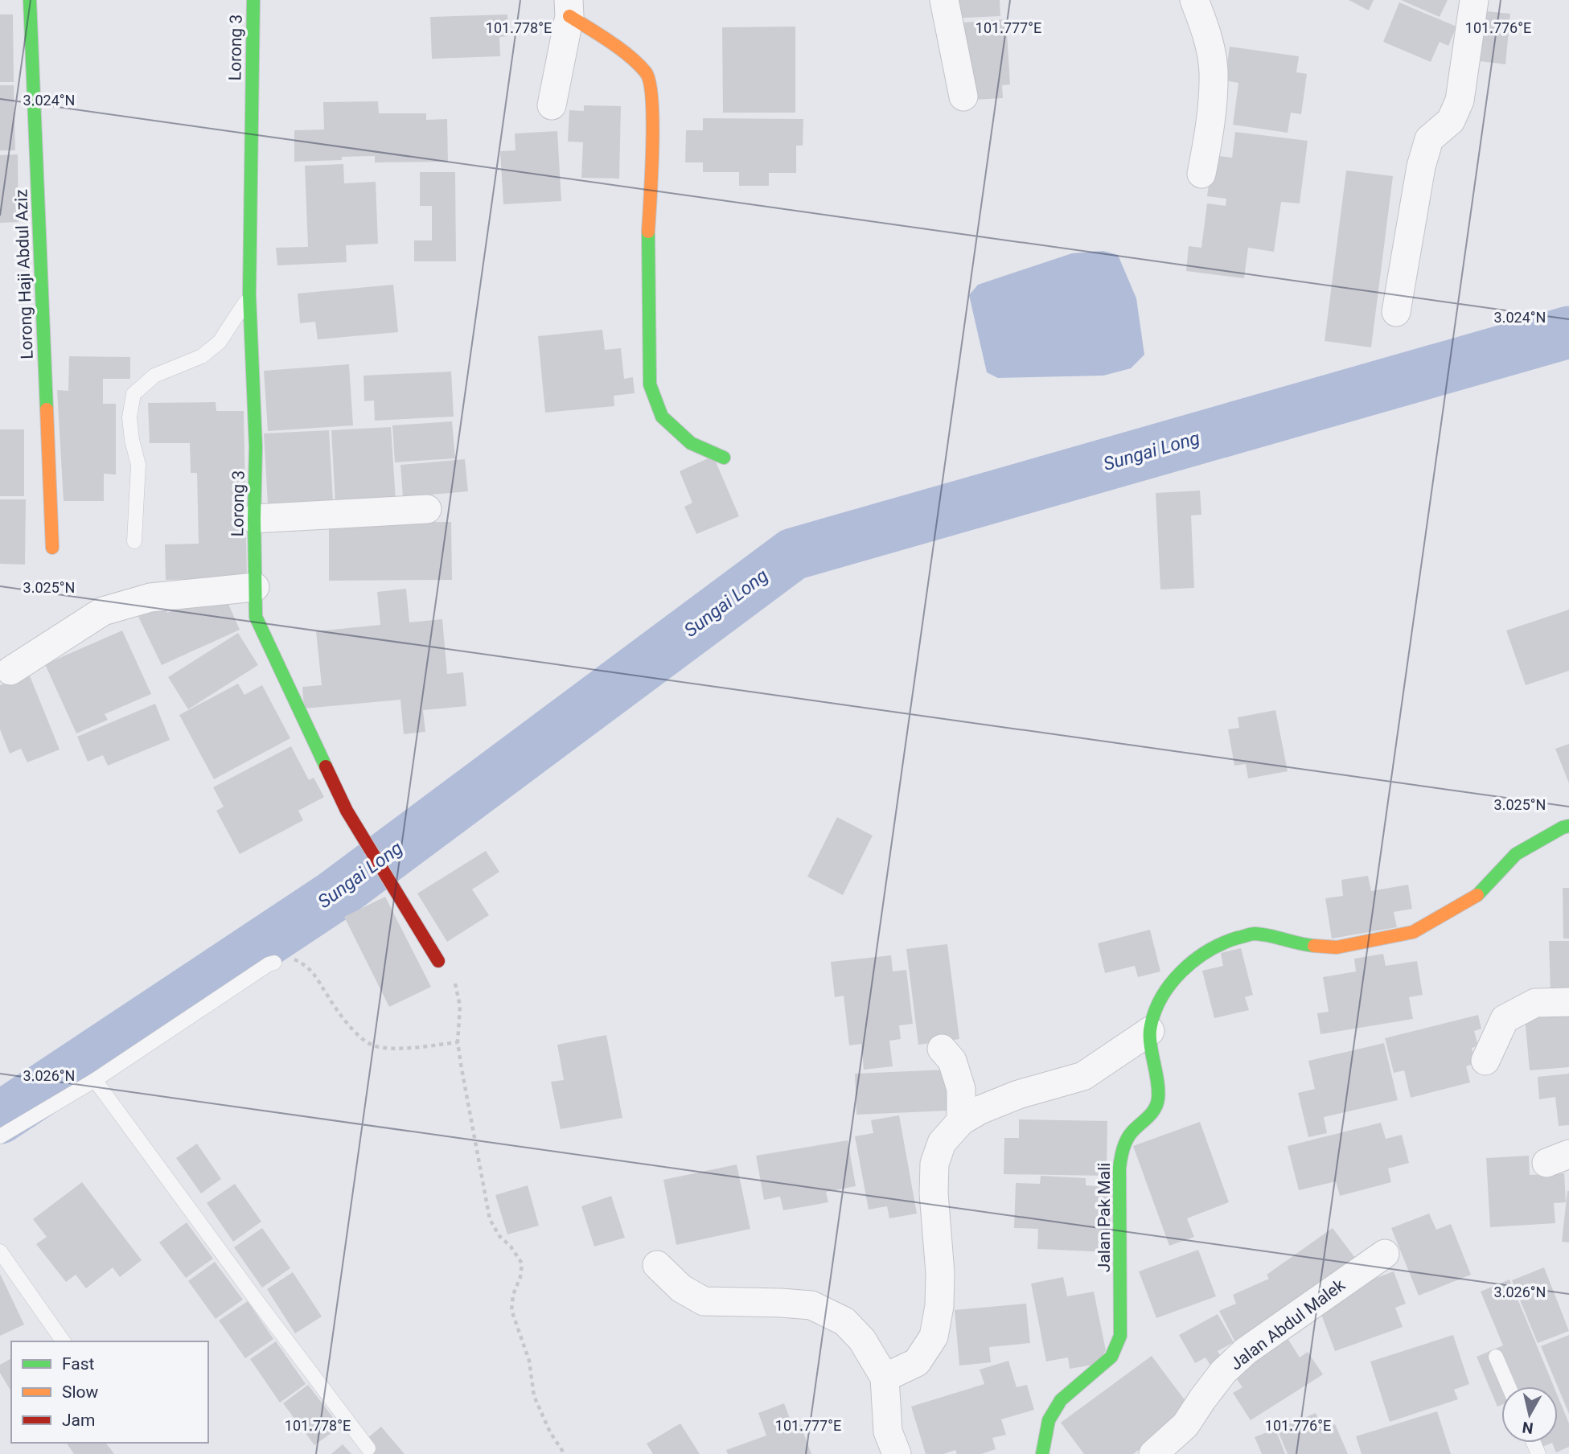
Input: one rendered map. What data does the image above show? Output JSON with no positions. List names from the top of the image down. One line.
{"streets":{"street":["Lorong 3","Lorong Haji Abdul Aziz","Jalan Pak Mali","Jalan Abdul Malek"]},"water":["Sungai Long"],"legend":["Fast","Slow","Jam"],"north":"bottom","coordinates":["101.778°E","101.777°E","101.776°E","3.024°N","3.025°N","3.026°N"]}
